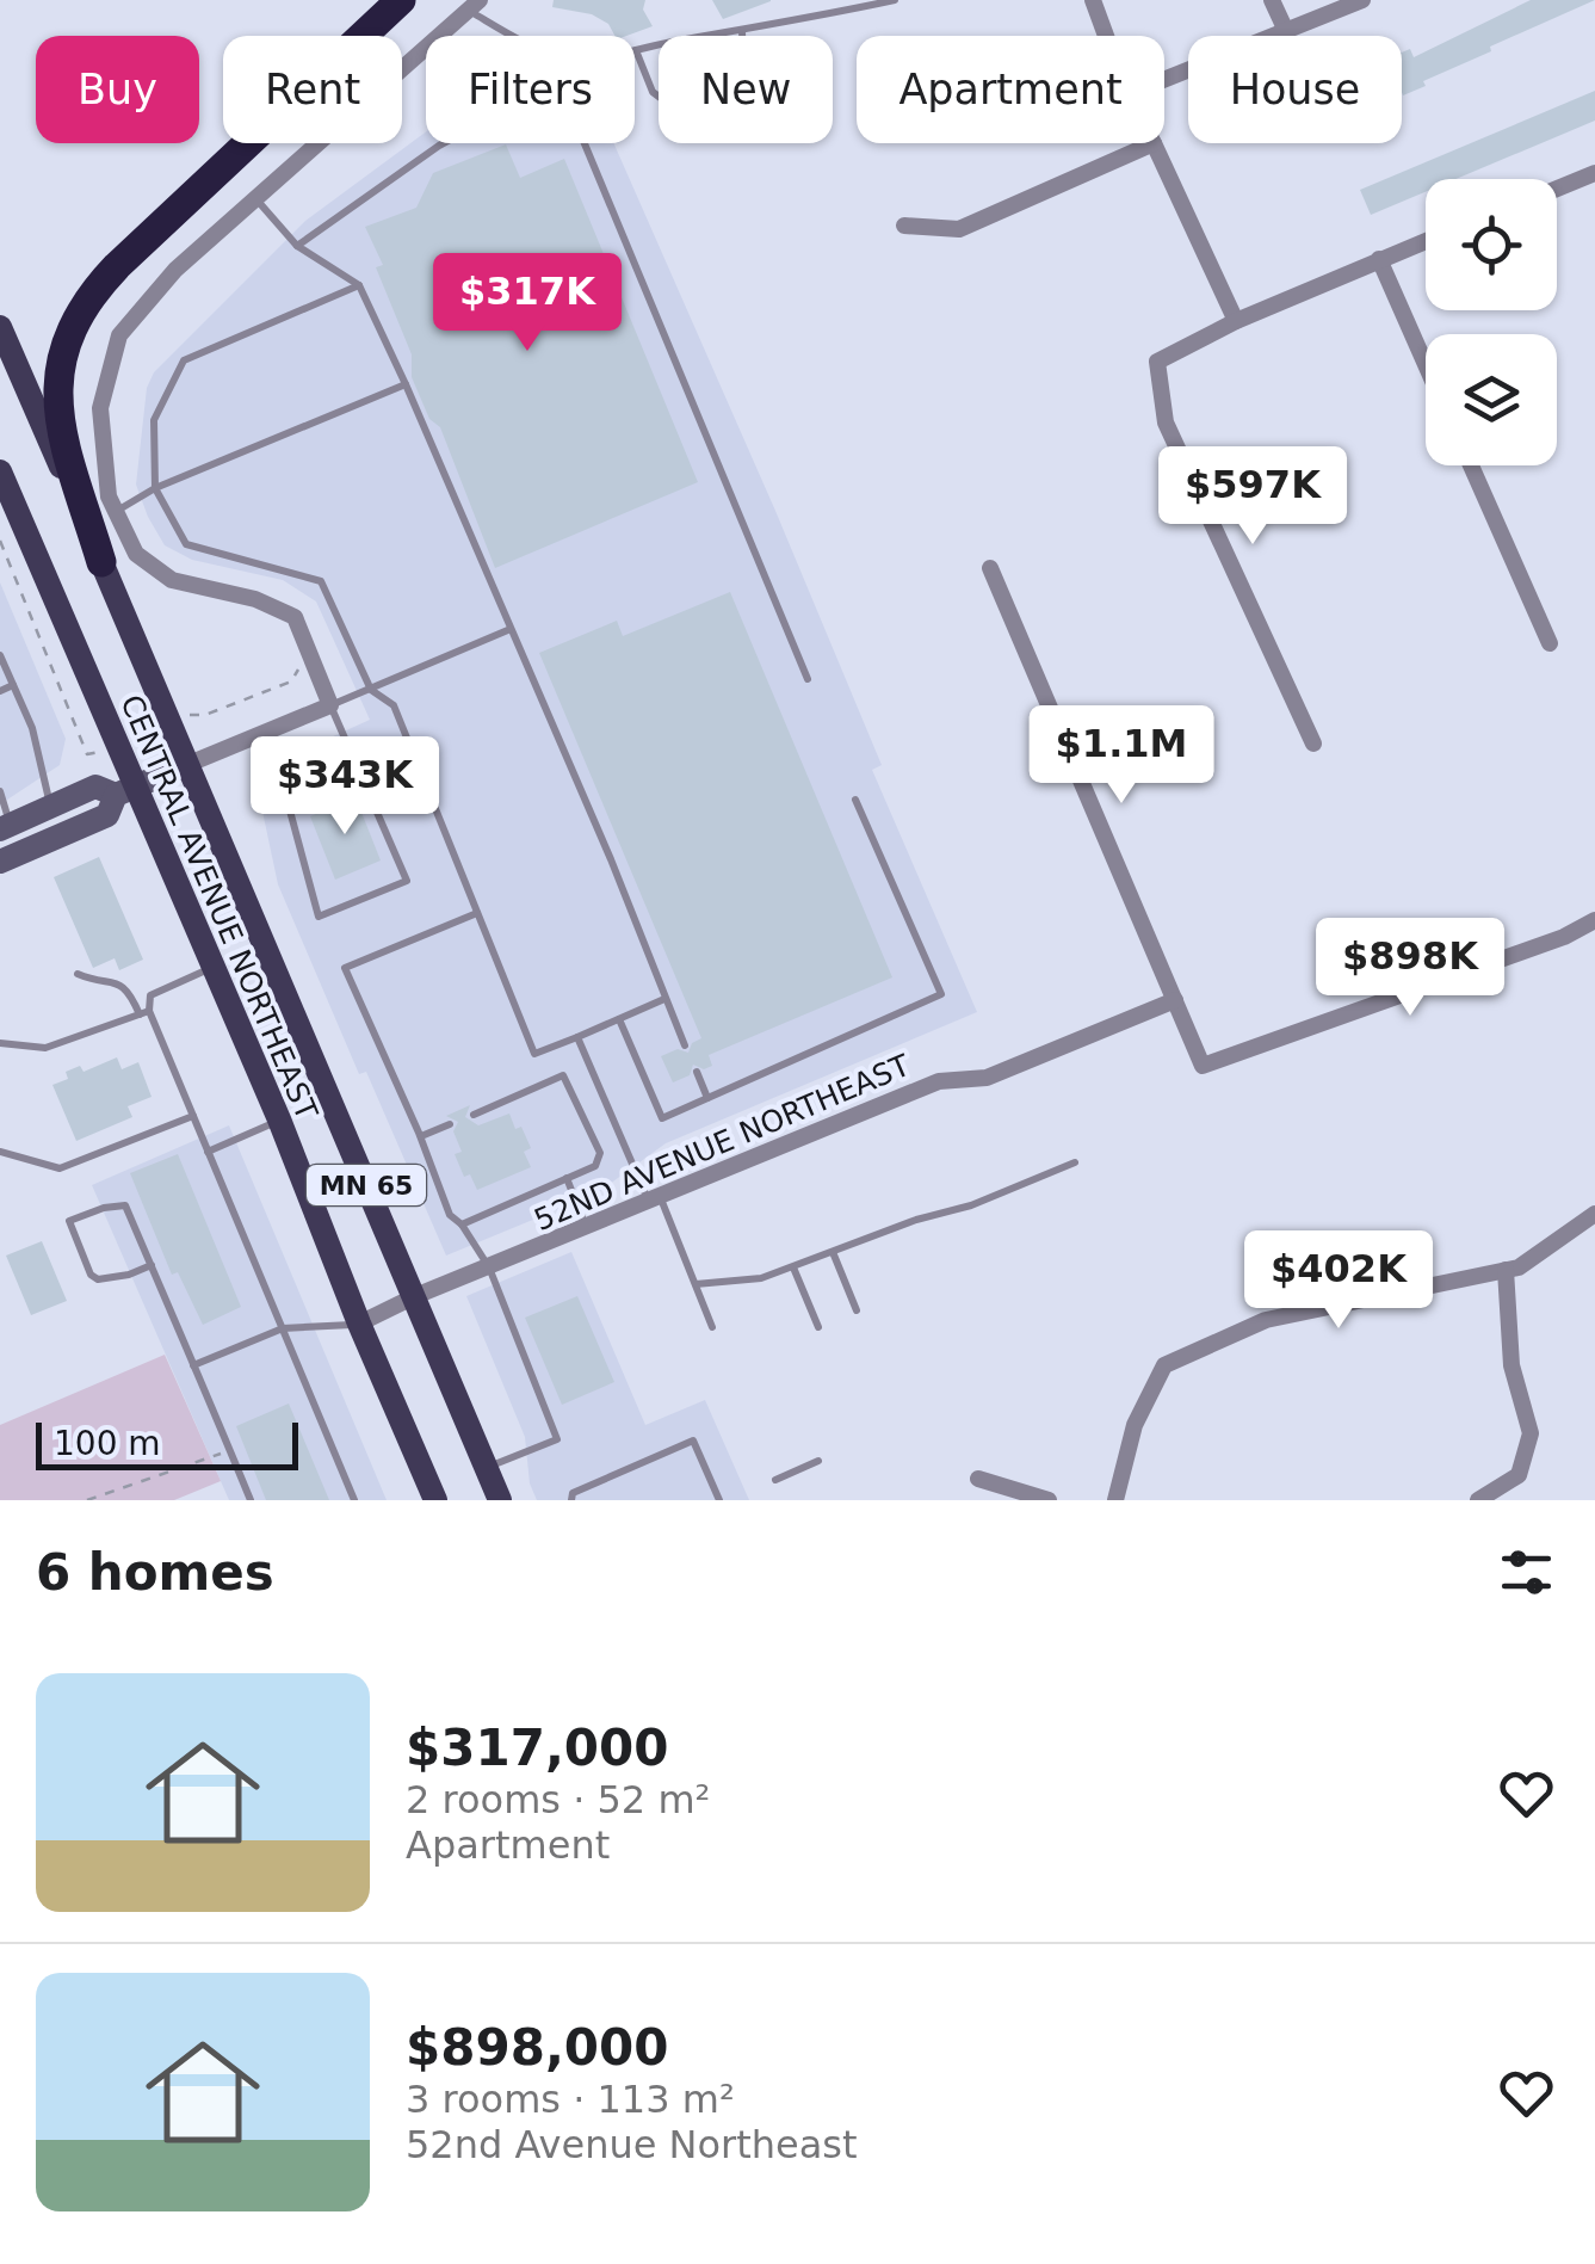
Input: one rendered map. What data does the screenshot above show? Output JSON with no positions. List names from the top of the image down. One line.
{"streets":{"main road":["CENTRAL AVENUE NORTHEAST","MN 65"],"street":["52ND AVENUE NORTHEAST"]},"crossings":[["CENTRAL AVENUE NORTHEAST","52ND AVENUE NORTHEAST"]],"scale_bar":"100 m","page":{"chip":["Buy","Rent","Filters","New","Apartment","House"],"price":["$317K","$597K","$1.1M","$343K","$898K","$402K"],"scale":"100 m","heading":"6 homes","list":[{"name":"$317,000","note":"2 rooms · 52 m² · Apartment"},{"name":"$898,000","note":"3 rooms · 113 m² · 52nd Avenue Northeast"}]}}
